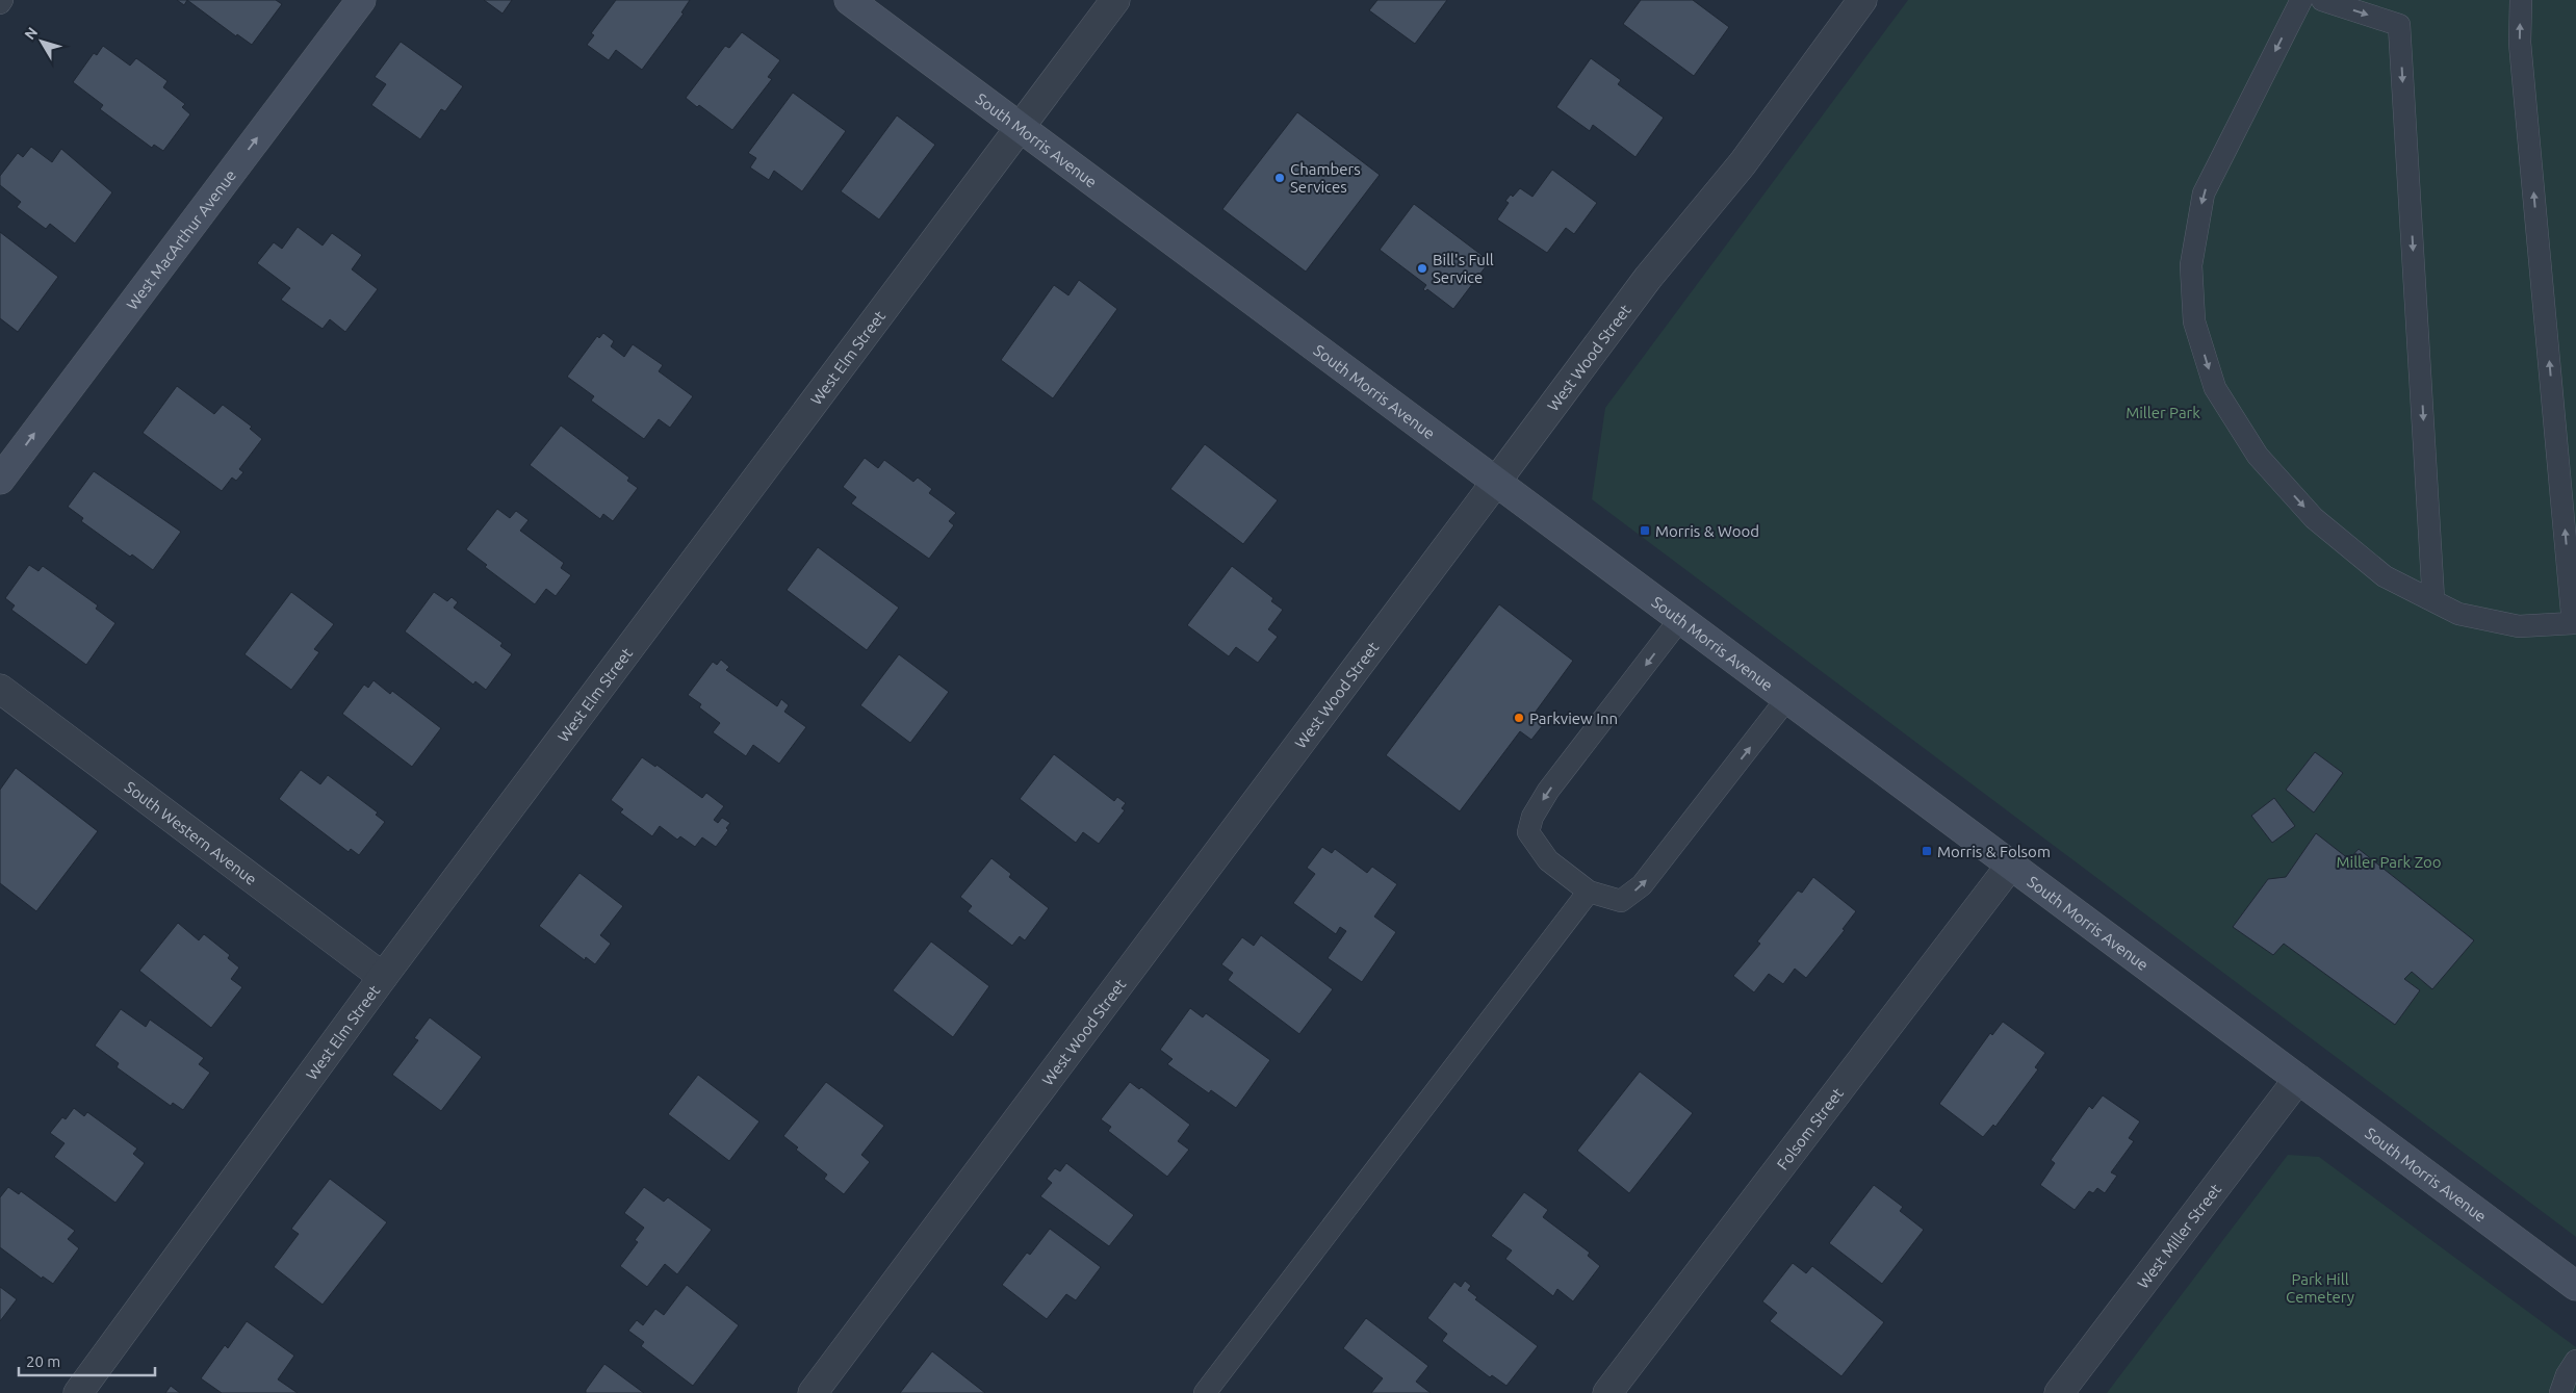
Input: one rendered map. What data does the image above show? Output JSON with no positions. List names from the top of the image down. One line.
{"streets":{"main road":["South Morris Avenue","West MacArthur Avenue"],"street":["West Elm Street","West Wood Street","South Western Avenue","Folsom Street","West Miller Street"]},"crossings":[["South Morris Avenue","West Elm Street"],["South Morris Avenue","West Wood Street"],["South Morris Avenue","Folsom Street"],["South Morris Avenue","West Miller Street"],["West Elm Street","South Western Avenue"]],"one_way":["West MacArthur Avenue"],"parks":["Miller Park","Miller Park Zoo","Park Hill Cemetery"],"places":{"other":["Chambers Services","Bill's Full Service","Parkview Inn"],"transit":["Morris & Wood","Morris & Folsom"]},"scale_bar":"20 m","north":"top left"}
